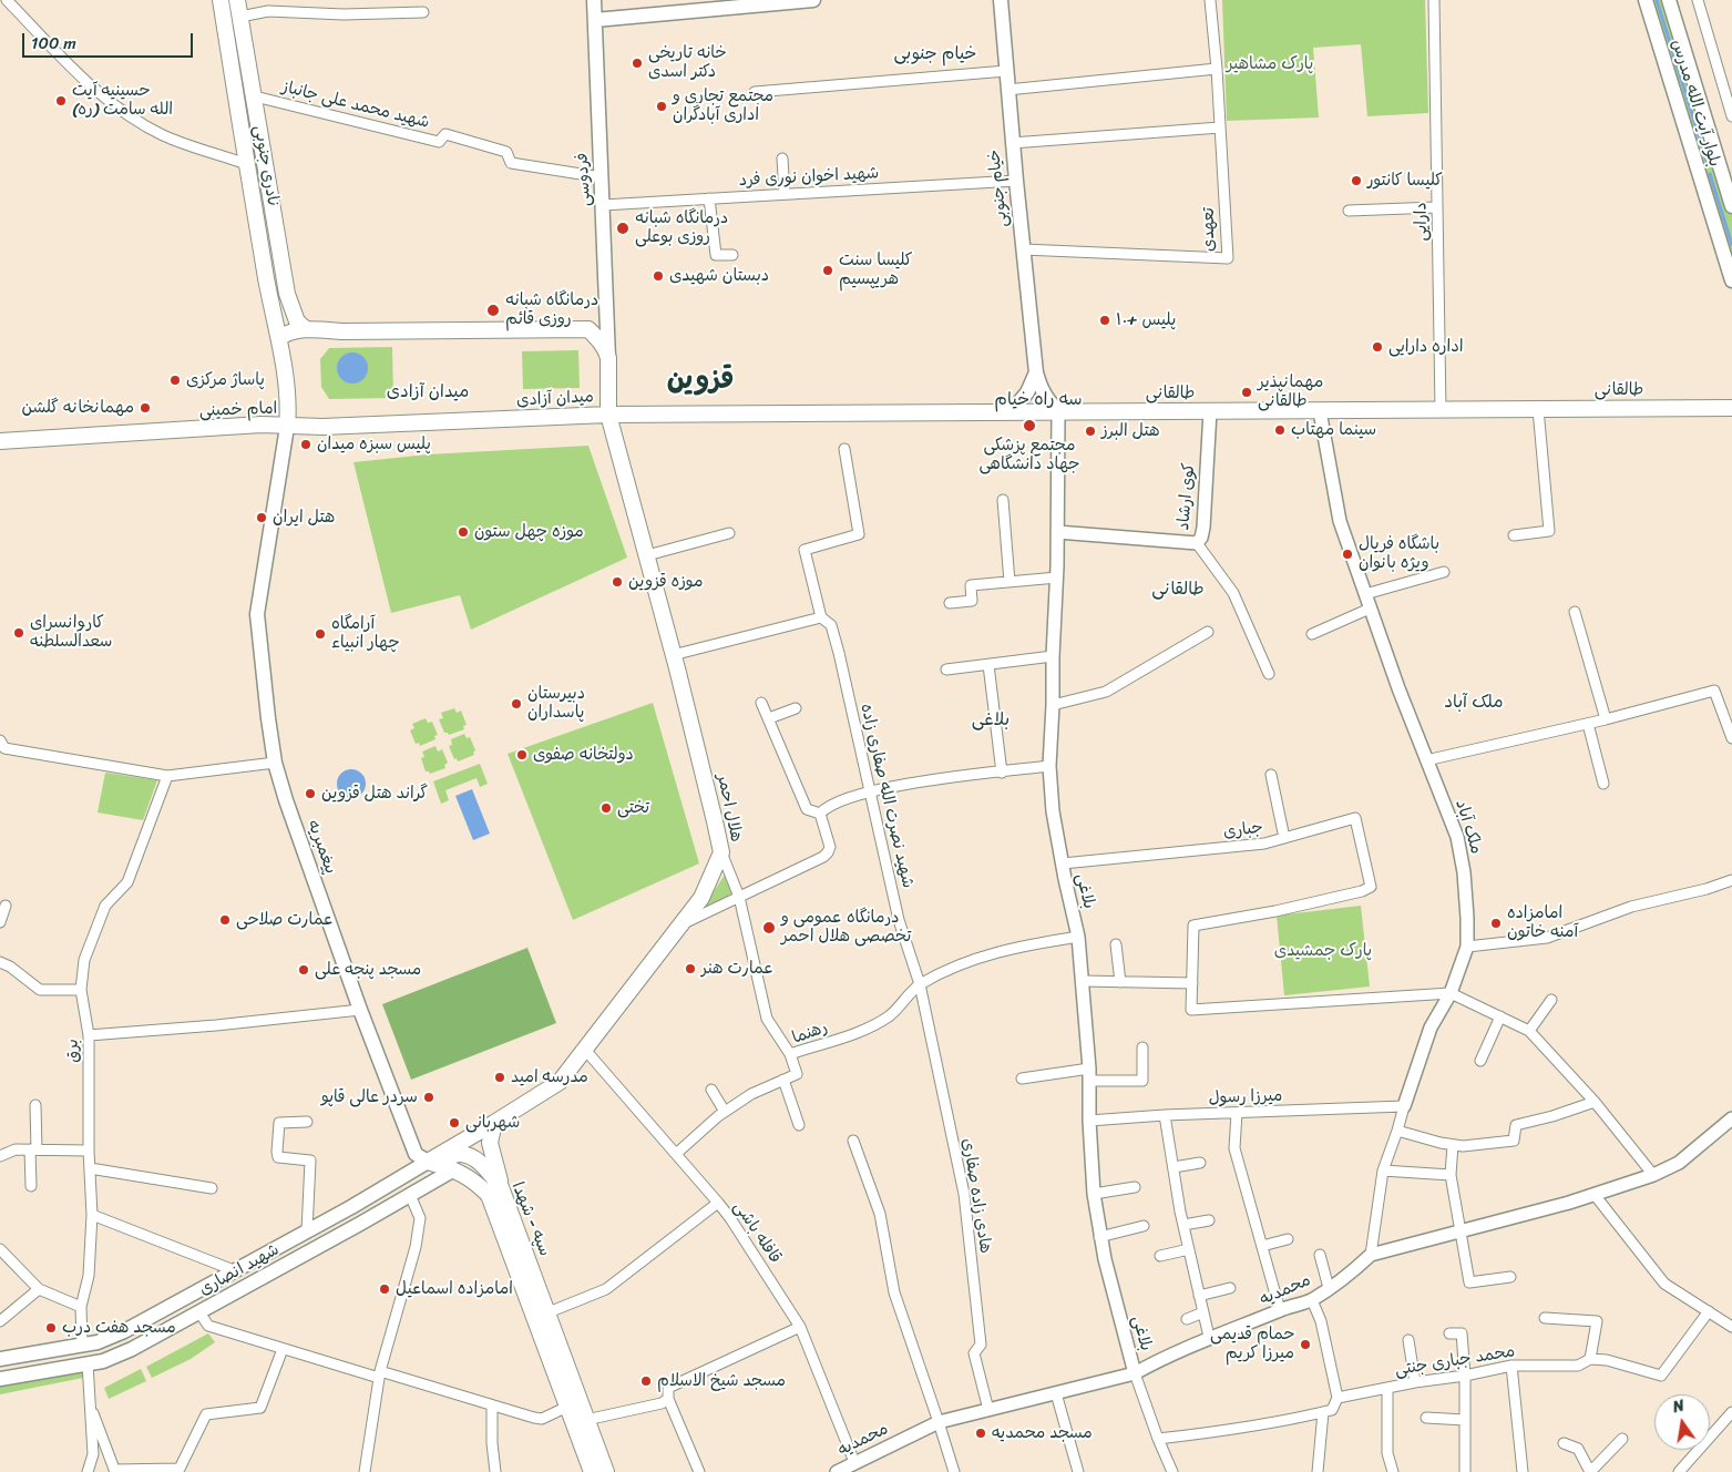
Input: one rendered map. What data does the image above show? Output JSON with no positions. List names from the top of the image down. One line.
{"streets":{"main road":["بلوار آیت الله مدرس","نادری جنوبی","فردوسی","خیام جنوبی","طالقانی","میدان آزادی","امام خمینی","هلال احمر","پیغمبریه","سپه - شهدا","شهید انصاری"],"street":["شهید محمد علی جانباز","شهید اخوان نوری فرد","دارایی","تعهدی","کوی ارشاد","شهید نصرت الله صفاری زاده","ملک آباد","جباری","بلاغی","رهنما","برق","میرزا رسول","هادی زاده صفاری","قافله باشی","محمدیه","محمد جباری جنتی"]},"crossings":[["شهید محمد علی جانباز","نادری جنوبی"],["شهید محمد علی جانباز","فردوسی"],["شهید اخوان نوری فرد","فردوسی"],["شهید اخوان نوری فرد","خیام جنوبی"],["فردوسی","میدان آزادی"],["خیام جنوبی","تعهدی"],["خیام جنوبی","طالقانی"],["خیام جنوبی","بلاغی"],["دارایی","طالقانی"],["طالقانی","میدان آزادی"],["طالقانی","کوی ارشاد"],["طالقانی","هلال احمر"],["طالقانی","ملک آباد"],["طالقانی","بلاغی"],["میدان آزادی","امام خمینی"],["میدان آزادی","هلال احمر"],["میدان آزادی","پیغمبریه"],["امام خمینی","پیغمبریه"],["کوی ارشاد","بلاغی"],["شهید نصرت الله صفاری زاده","رهنما"],["شهید نصرت الله صفاری زاده","هادی زاده صفاری"],["هلال احمر","سپه - شهدا"],["هلال احمر","قافله باشی"],["ملک آباد","میرزا رسول"],["ملک آباد","محمدیه"],["جباری","بلاغی"],["پیغمبریه","سپه - شهدا"],["پیغمبریه","شهید انصاری"],["بلاغی","میرزا رسول"],["بلاغی","محمدیه"],["رهنما","هادی زاده صفاری"],["برق","شهید انصاری"],["هادی زاده صفاری","محمدیه"],["سپه - شهدا","شهید انصاری"],["قافله باشی","محمدیه"]],"districts":["خیام جنوبی","قزوین","میدان آزادی","سه راه خیام","طالقانی","ملک آباد","بلاغی"],"parks":["پارک مشاهیر","پارک جمشیدی"],"places":["خانه تاریخی دکتر اسدی","حسینیه آیت الله سامت (ره)","مجتمع تجاری و اداری آبادگران","کلیسا کانتور","درمانگاه شبانه روزی بوعلی","کلیسا سنت هریپسیم","دبستان شهیدی","درمانگاه شبانه روزی قائم","پلیس +۱۰","اداره دارایی","پاساژ مرکزی","مهمانپذیر طالقانی","مهمانخانه گلشن","مجتمع پزشکی جهاد دانشگاهی","سینما مهتاب","هتل البرز","پلیس سبزه میدان","هتل ایران","موزه چهل ستون","باشگاه فریال ویژه بانوان","موزه قزوین","کاروانسرای سعدالسلطنه","آرامگاه چهار انبیاء","دبیرستان پاسداران","دولتخانه صفوی","گراند هتل قزوین","تختی","عمارت صلاحی","امامزاده آمنه خاتون","درمانگاه عمومی و تخصصی هلال احمر","عمارت هنر","مسجد پنجه علی","مدرسه امید","سردر عالی قاپو","شهربانی","امامزاده اسماعیل","مسجد هفت درب","حمام قدیمی میرزا کریم","مسجد شیخ الاسلام","مسجد محمدیه"],"scale_bar":"100 m","north":"top"}
